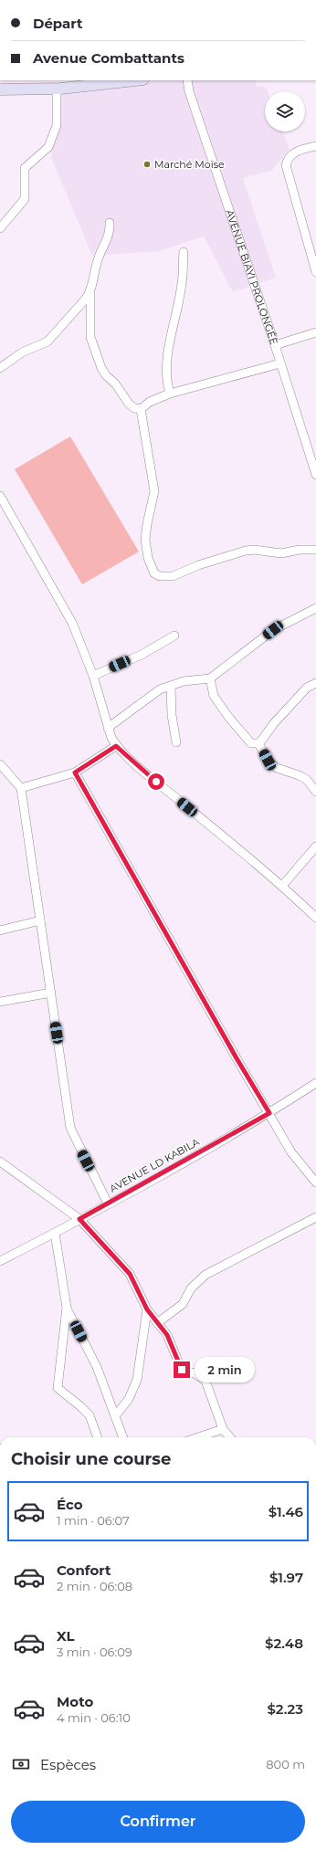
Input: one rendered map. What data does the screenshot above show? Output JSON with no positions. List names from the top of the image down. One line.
{"streets":{"street":["AVENUE BIAYI PROLONGÉE","AVENUE LD KABILA"]},"places":["Marché Moïse"],"page":{"banner":["Départ","Avenue Combattants"],"bubble":"2 min","heading":"Choisir une course","list":[{"name":"Éco","note":"1 min · 06:07","value":"$1.46"},{"name":"Confort","note":"2 min · 06:08","value":"$1.97"},{"name":"XL","note":"3 min · 06:09","value":"$2.48"},{"name":"Moto","note":"4 min · 06:10","value":"$2.23"}],"pay":["Espèces","800 m"],"buttons":"Confirmer"}}
